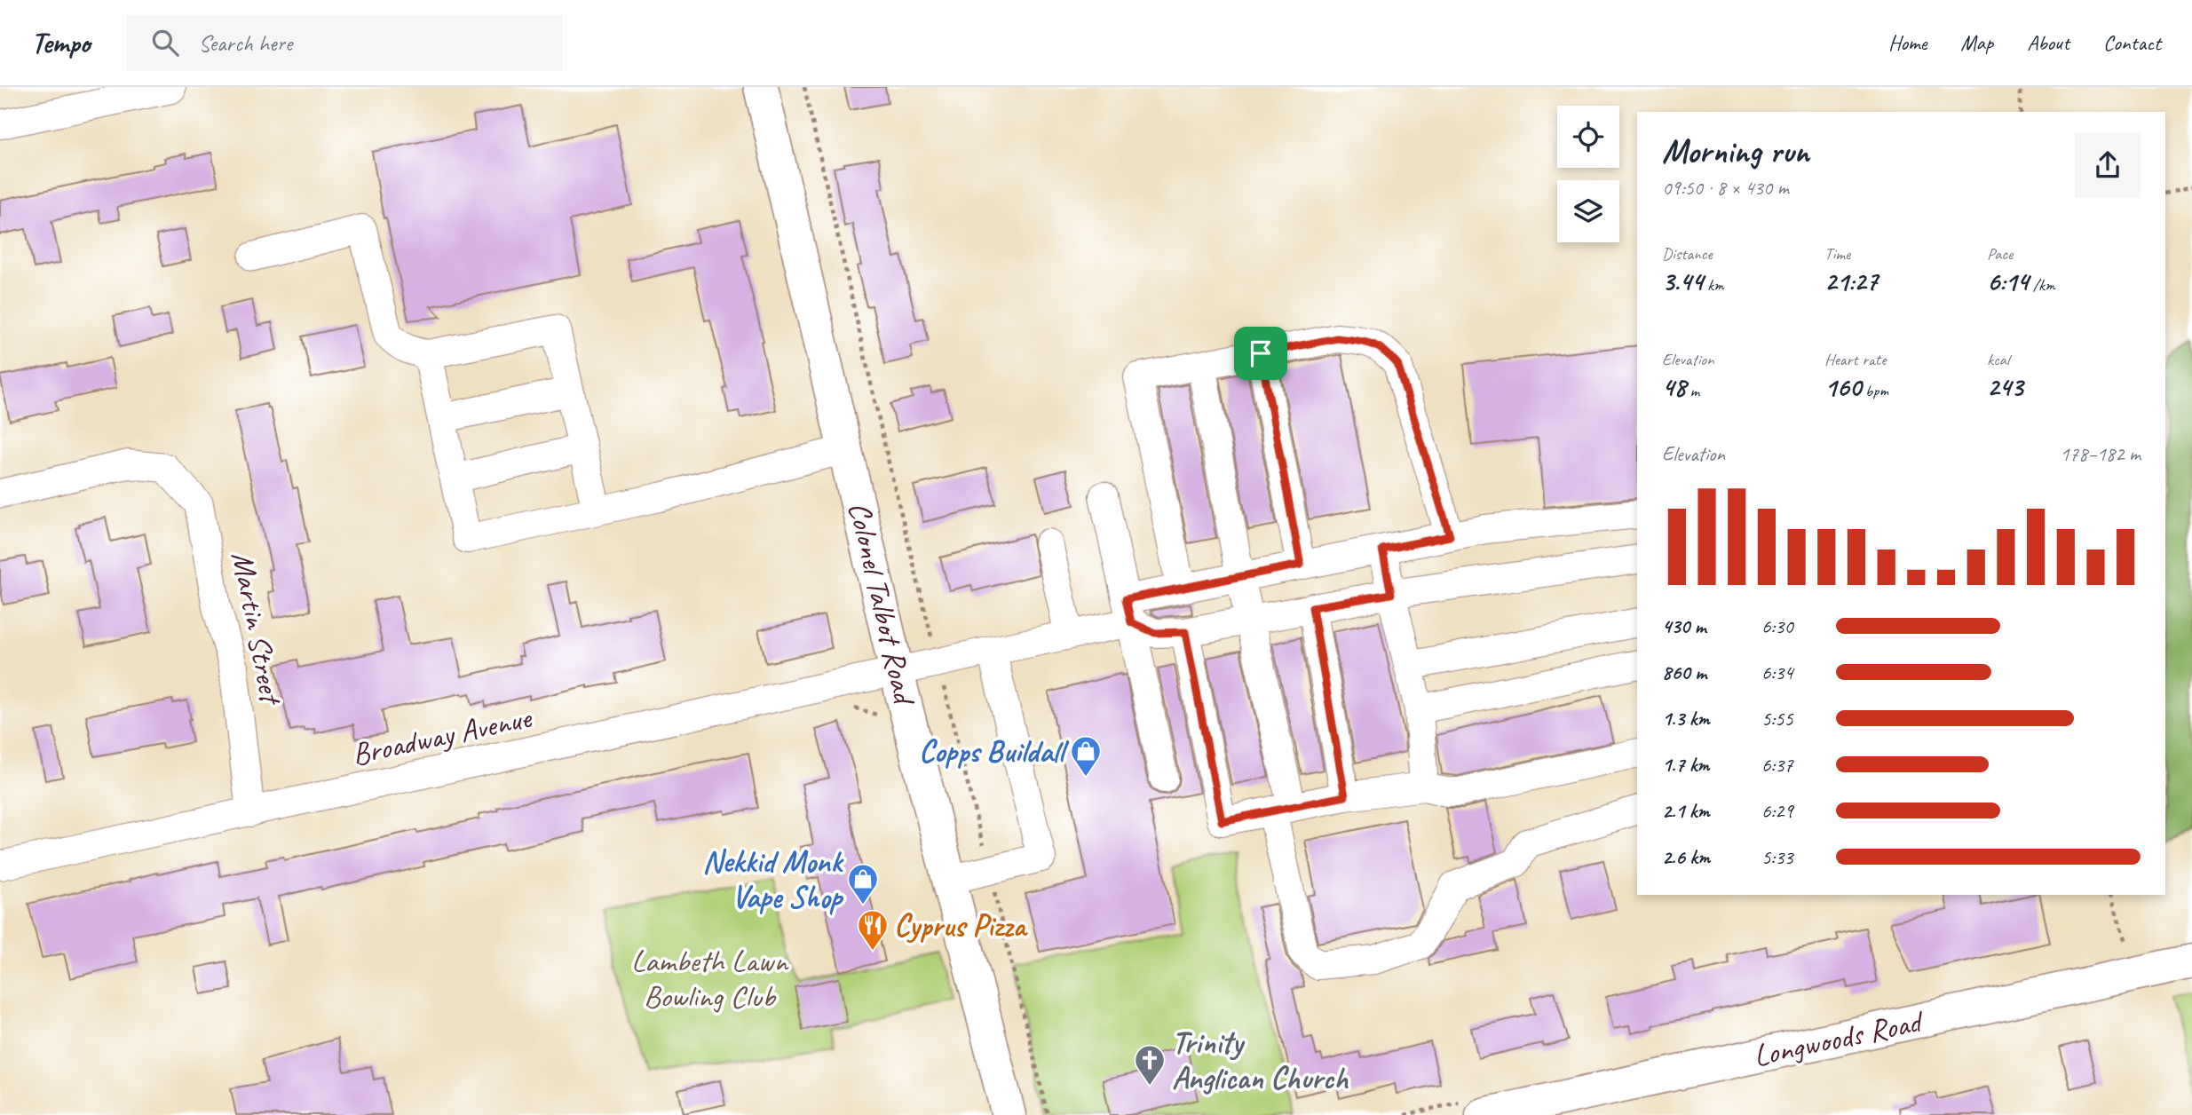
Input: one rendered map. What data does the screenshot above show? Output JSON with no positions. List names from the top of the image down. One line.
{"streets":{"main road":["Colonel Talbot Road","Longwoods Road"],"street":["Martin Street","Broadway Avenue"]},"crossings":[["Colonel Talbot Road","Broadway Avenue"],["Martin Street","Broadway Avenue"]],"parks":["Lambeth Lawn Bowling Club"],"places":{"shop":["Copps Buildall","Nekkid Monk Vape Shop"],"restaurant":["Cyprus Pizza"],"church":["Trinity Anglican Church"]},"page":{"header":"Tempo","search":"Search here","nav":["Home","Map","About","Contact"],"heading":["Morning run","09:50 · 8 × 430 m"],"stats":[["Distance","3.44 km"],["Time","21:27"],["Pace","6:14 /km"],["Elevation","48 m"],["Heart rate","160 bpm"],["kcal","243"]],"chart":["Elevation","178–182 m"],"list":[{"name":"430 m","note":"6:30"},{"name":"860 m","note":"6:34"},{"name":"1.3 km","note":"5:55"},{"name":"1.7 km","note":"6:37"},{"name":"2.1 km","note":"6:29"},{"name":"2.6 km","note":"5:33"}]}}
